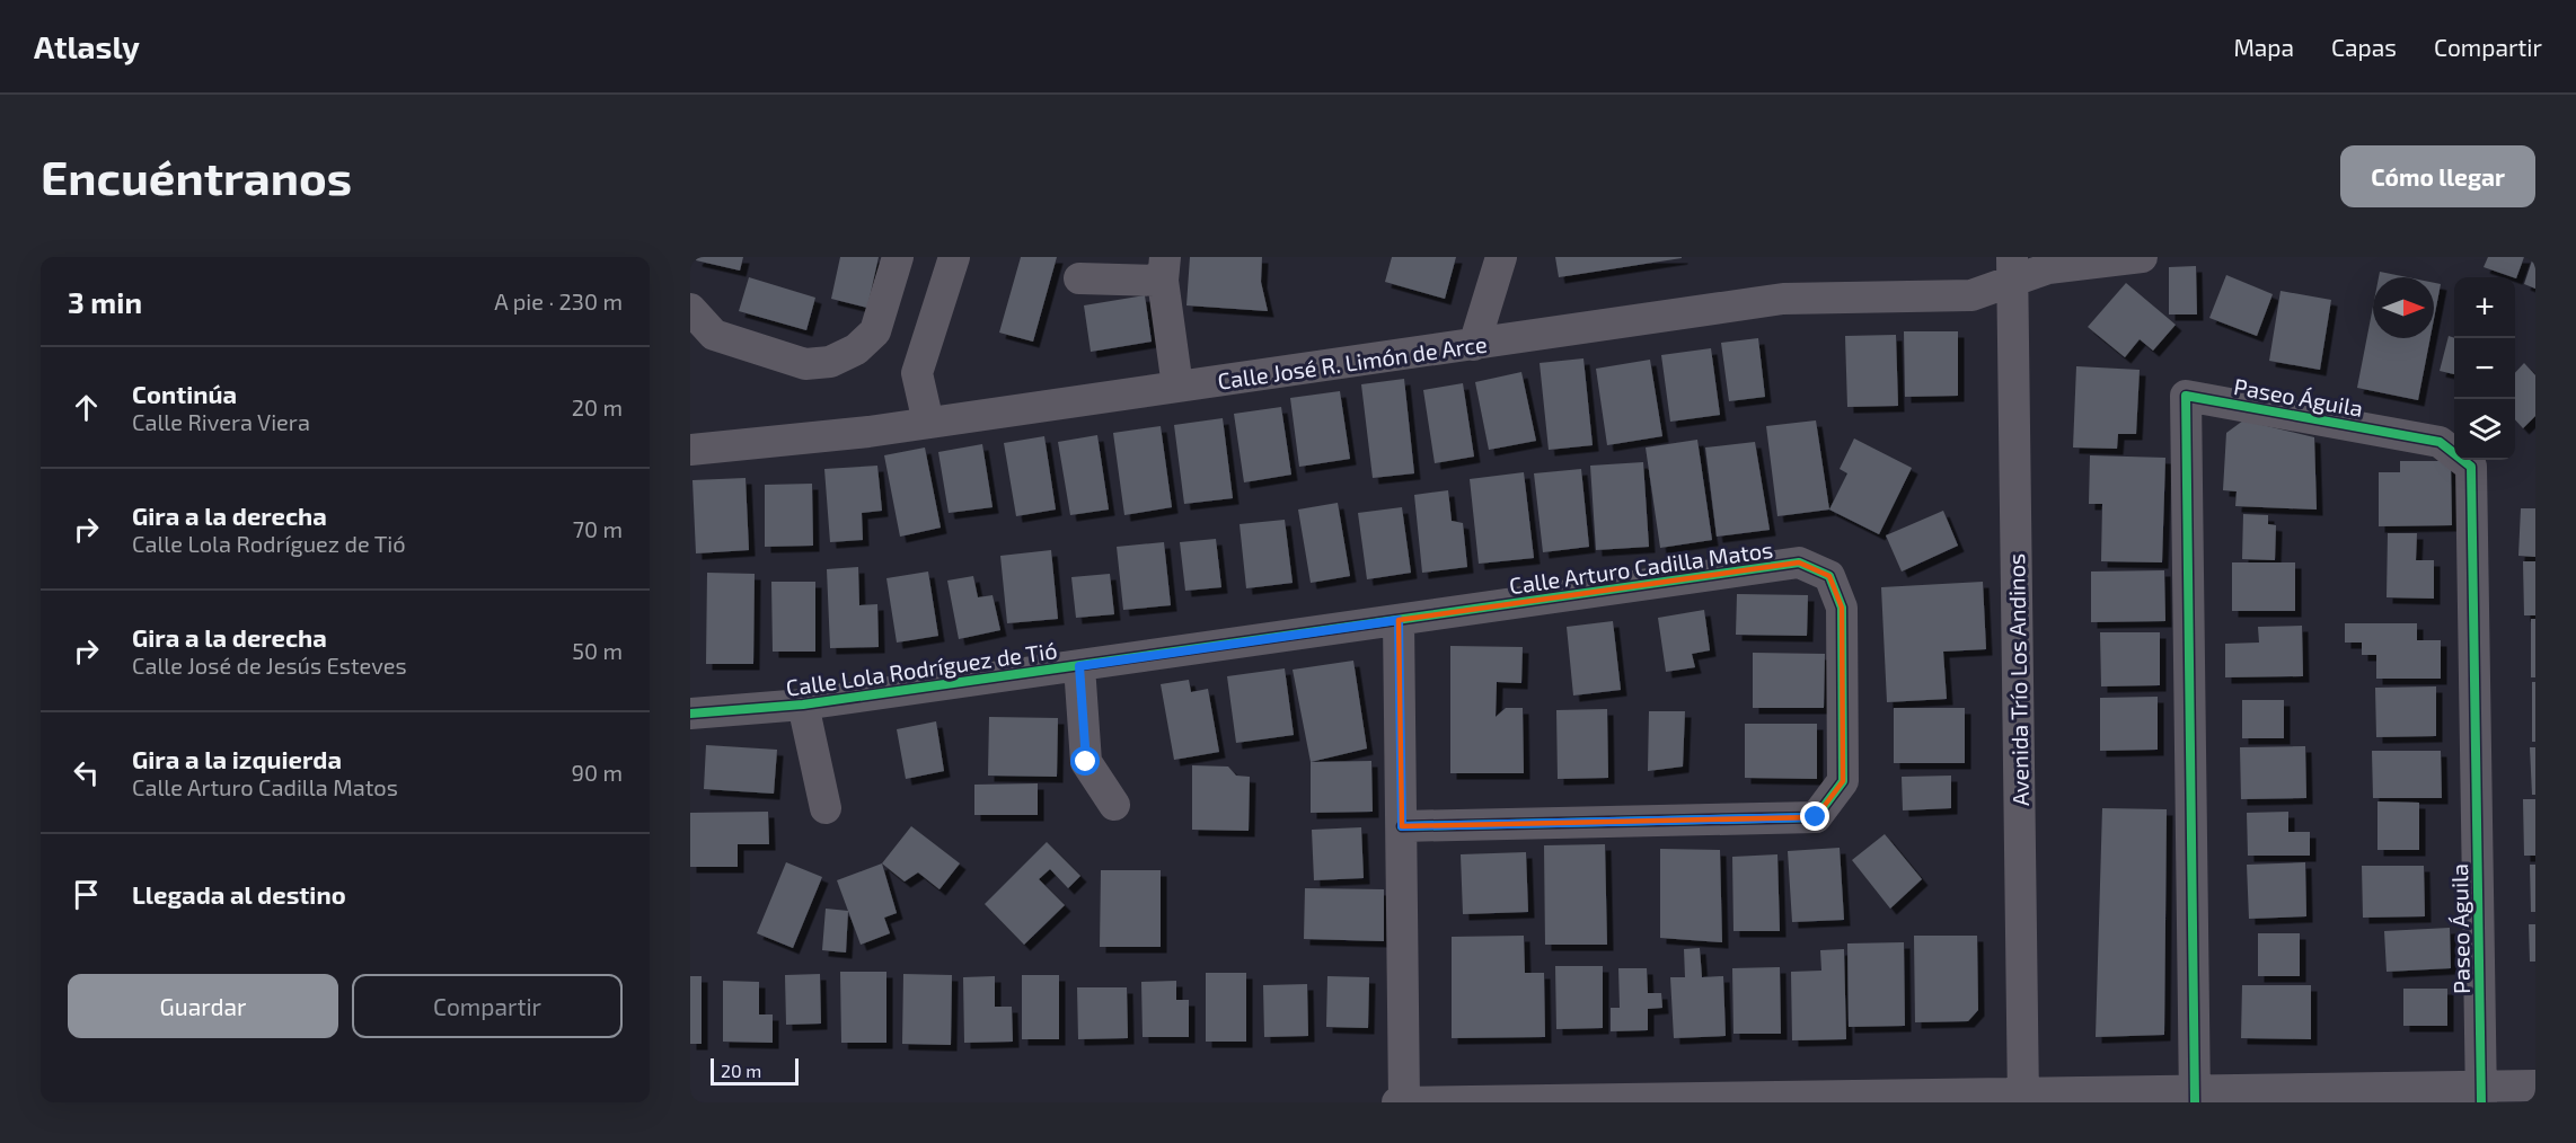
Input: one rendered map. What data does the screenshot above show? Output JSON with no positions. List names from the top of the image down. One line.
{"streets":{"street":["Calle José R. Limón de Arce","Paseo Águila","Calle Arturo Cadilla Matos","Calle Lola Rodríguez de Tió","Avenida Trío Los Andinos"]},"crossings":[["Calle José R. Limón de Arce","Avenida Trío Los Andinos"],["Calle Arturo Cadilla Matos","Calle Lola Rodríguez de Tió"]],"scale_bar":"20 m","north":"right","page":{"header":"Atlasly","nav":["Mapa","Capas","Compartir"],"buttons":["Cómo llegar",["Guardar","Compartir"]],"title":"Encuéntranos","heading":["3 min","A pie · 230 m"],"map_buttons":["+","−"],"list":[["Continúa","Calle Rivera Viera","20 m"],["Gira a la derecha","Calle Lola Rodríguez de Tió","70 m"],["Gira a la derecha","Calle José de Jesús Esteves","50 m"],["Gira a la izquierda","Calle Arturo Cadilla Matos","90 m"],"Llegada al destino"],"scale":"20 m"}}
